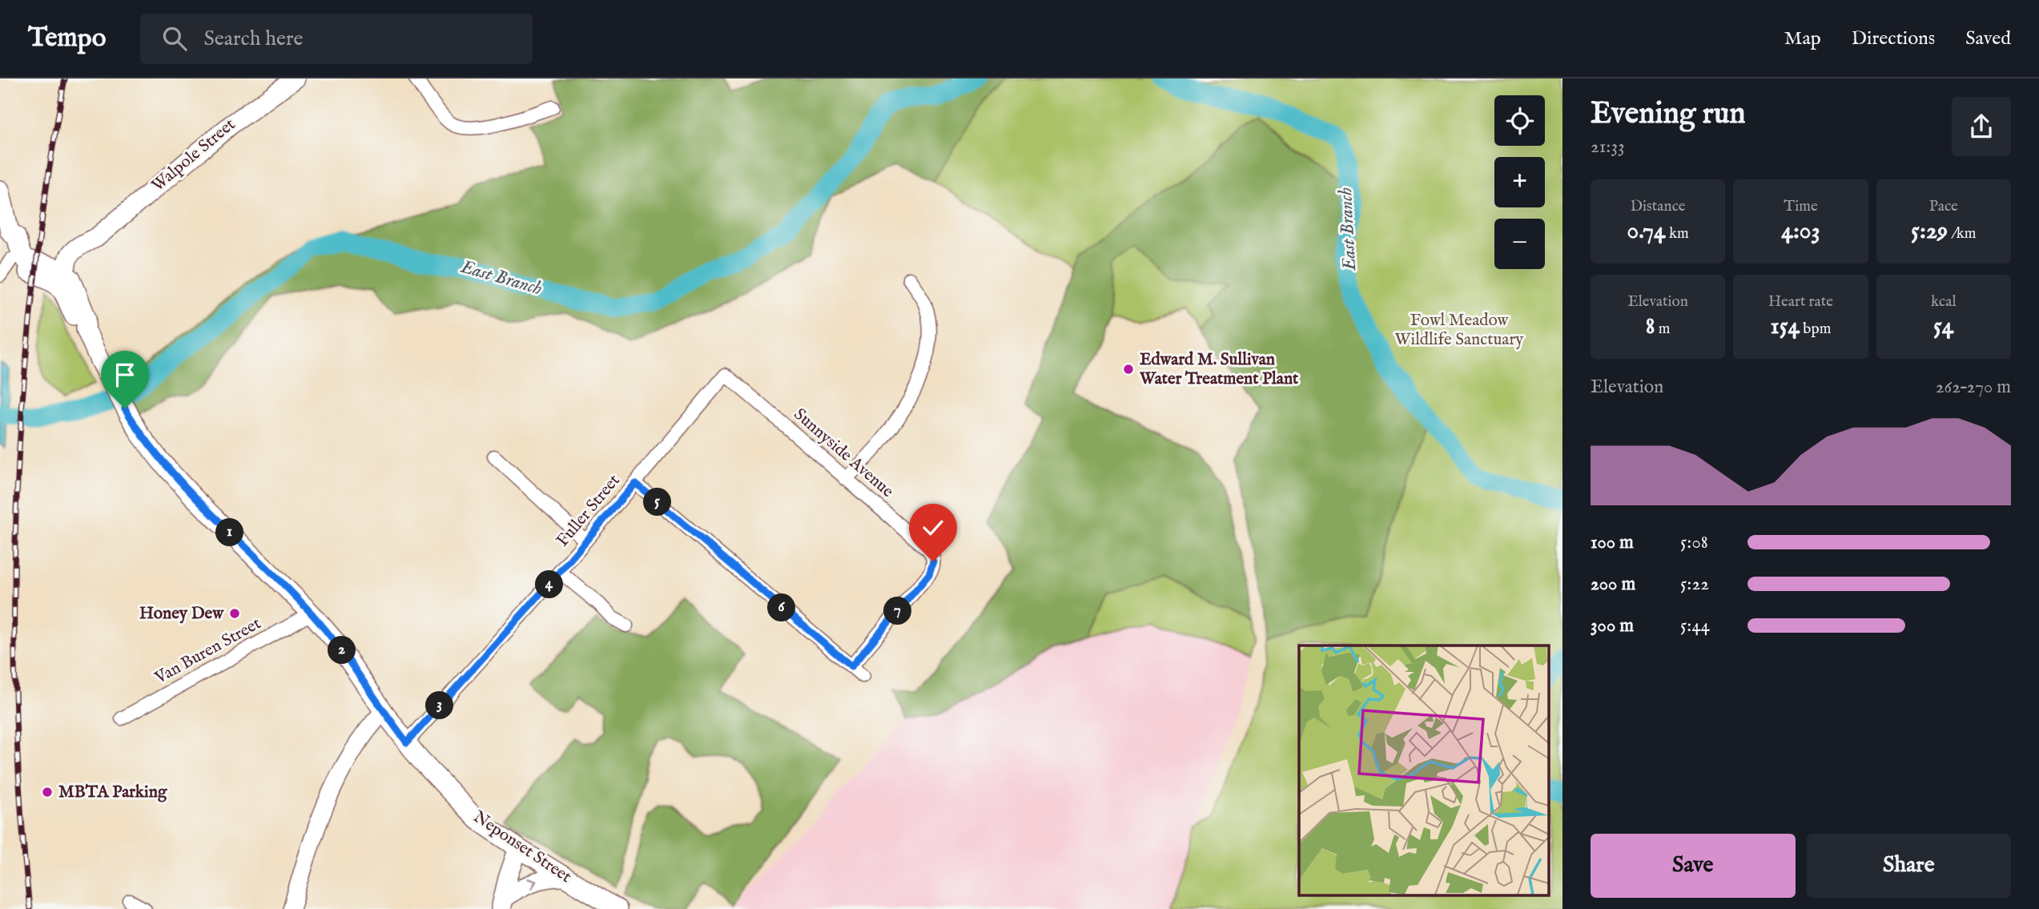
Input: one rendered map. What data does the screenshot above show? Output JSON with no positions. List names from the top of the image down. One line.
{"streets":{"main road":["Walpole Street","Neponset Street"],"street":["Sunnyside Avenue","Fuller Street","Van Buren Street"]},"crossings":[["Walpole Street","Neponset Street"],["Sunnyside Avenue","Fuller Street"],["Fuller Street","Neponset Street"],["Van Buren Street","Neponset Street"]],"water":["East Branch"],"parks":["Fowl Meadow Wildlife Sanctuary"],"places":["Edward M. Sullivan Water Treatment Plant","Honey Dew","MBTA Parking"],"page":{"header":"Tempo","search":"Search here","nav":["Map","Directions","Saved"],"heading":["Evening run","21:33"],"map_buttons":["+","−"],"stats":[["Distance","0.74 km"],["Time","4:03"],["Pace","5:29 /km"],["Elevation","8 m"],["Heart rate","154 bpm"],["kcal","54"]],"chart":["Elevation","262–270 m"],"pins":["5","1","4","6","7","2","3"],"list":[{"name":"100 m","note":"5:08"},{"name":"200 m","note":"5:22"},{"name":"300 m","note":"5:44"}],"buttons":["Save","Share"]}}
